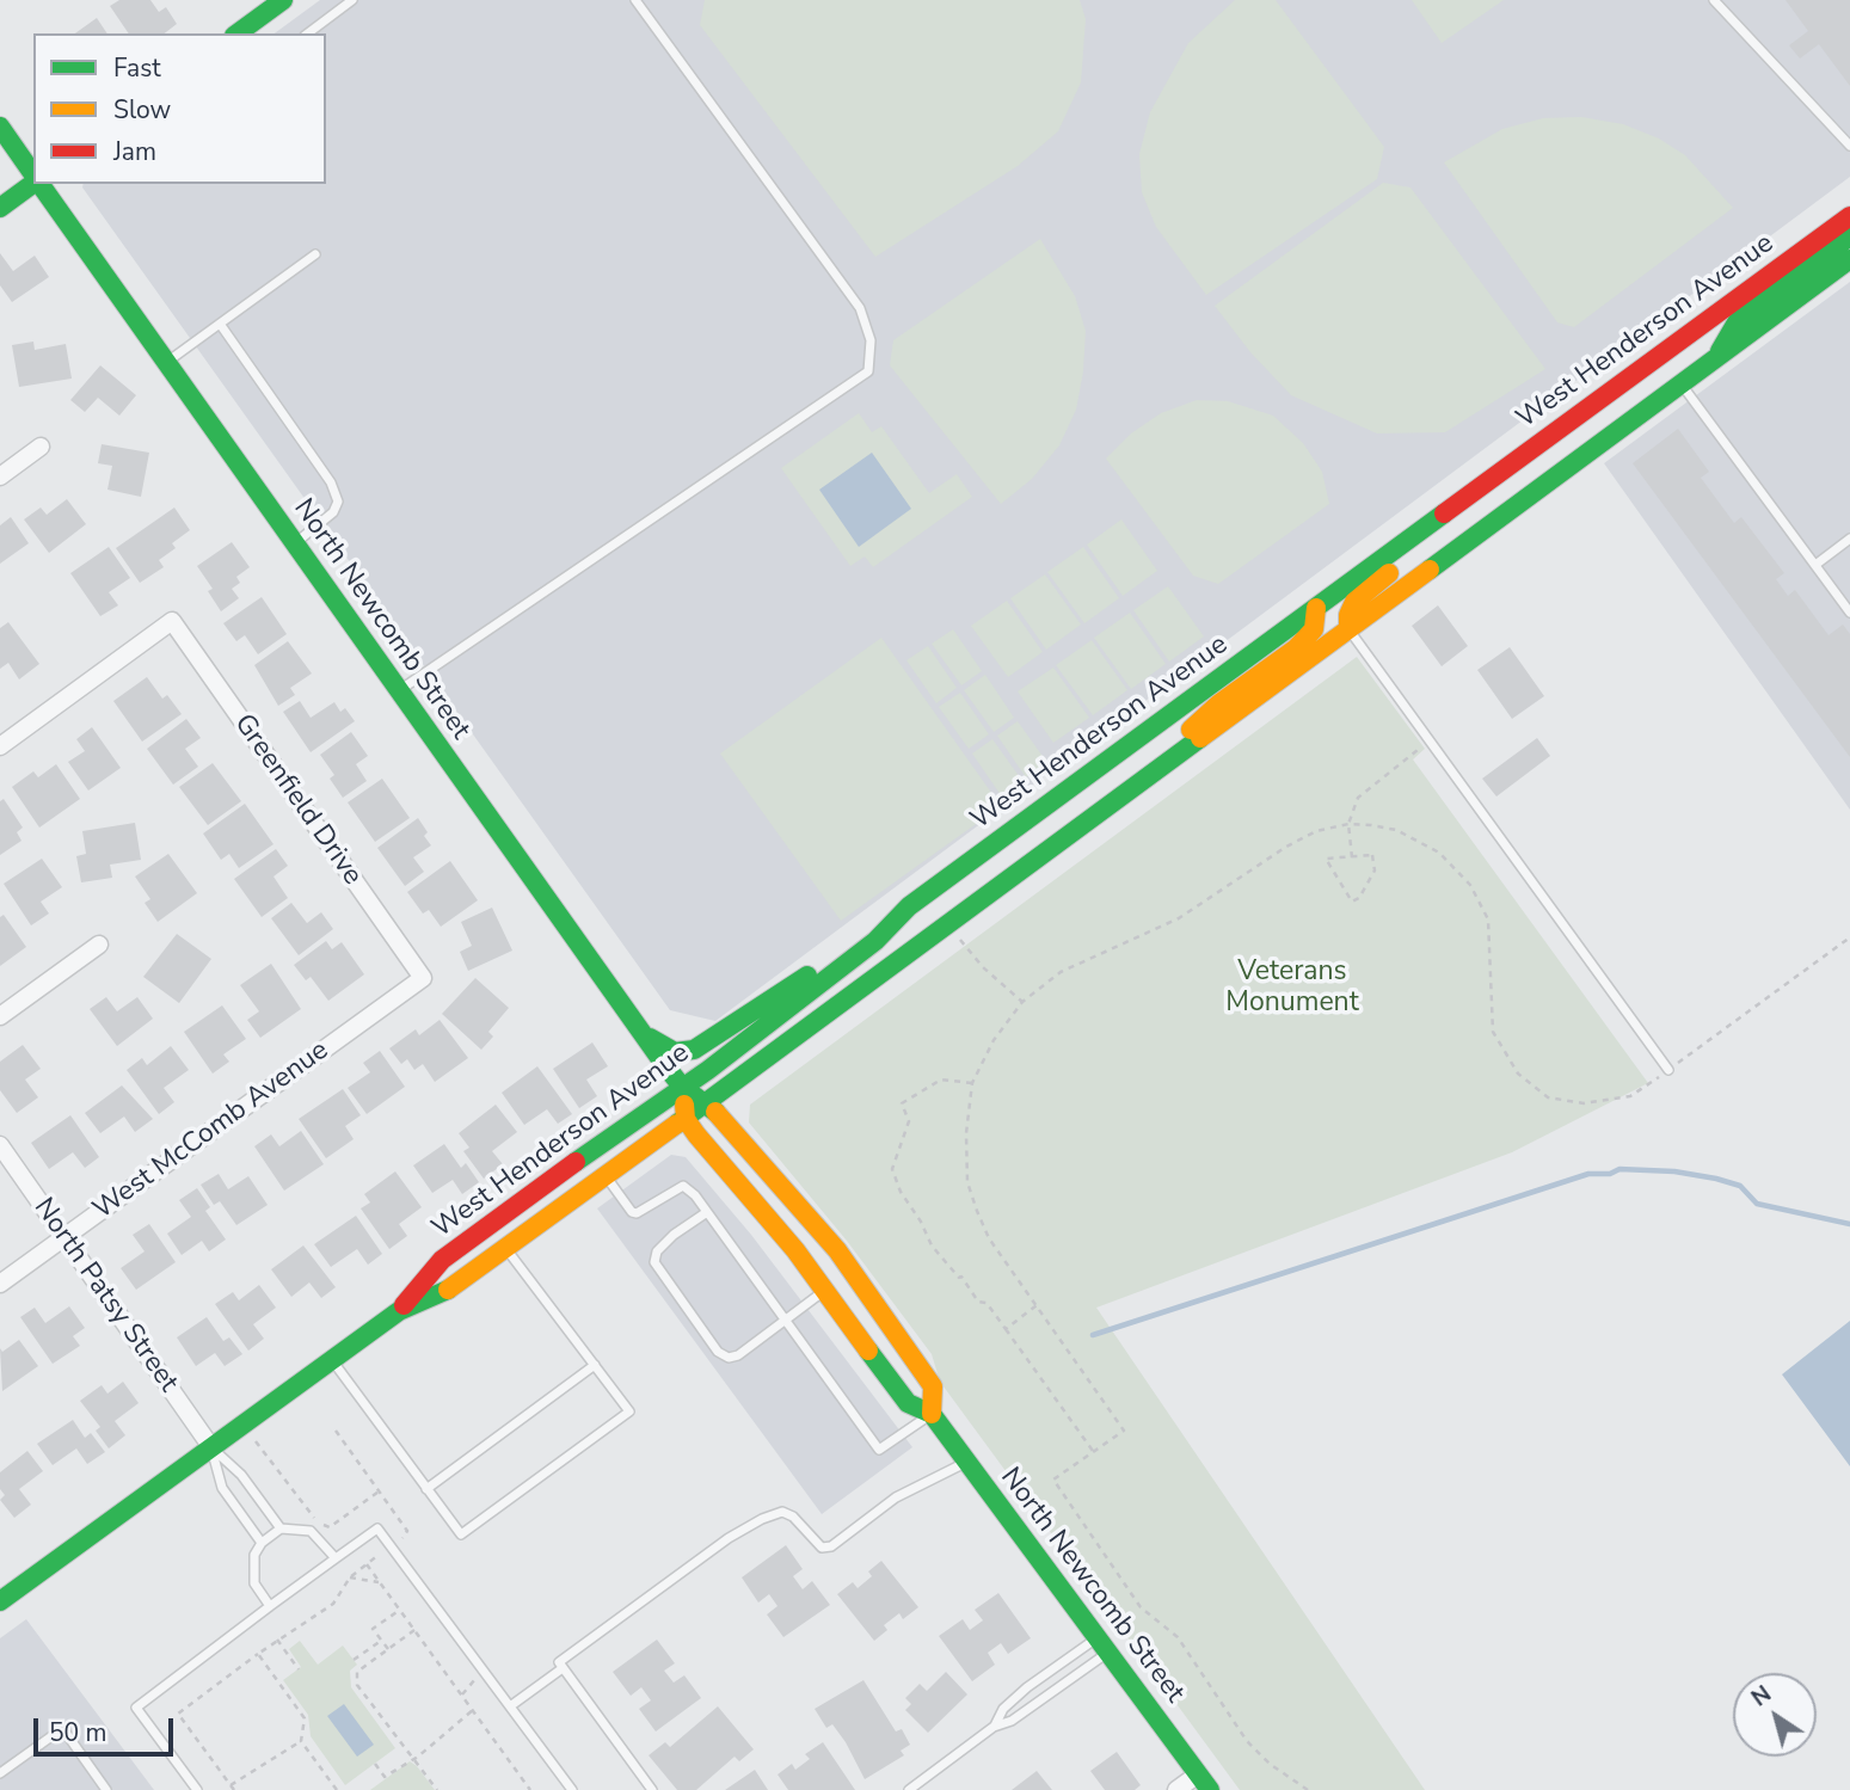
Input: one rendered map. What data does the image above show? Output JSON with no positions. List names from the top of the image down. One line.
{"streets":{"main road":["West Henderson Avenue","North Newcomb Street"],"street":["Greenfield Drive","West McComb Avenue","North Patsy Street"]},"crossings":[["West Henderson Avenue","North Newcomb Street"],["West Henderson Avenue","North Patsy Street"],["Greenfield Drive","West McComb Avenue"],["West McComb Avenue","North Patsy Street"]],"parks":["Veterans Monument"],"legend":["Fast","Slow","Jam"],"scale_bar":"50 m","north":"top left"}
